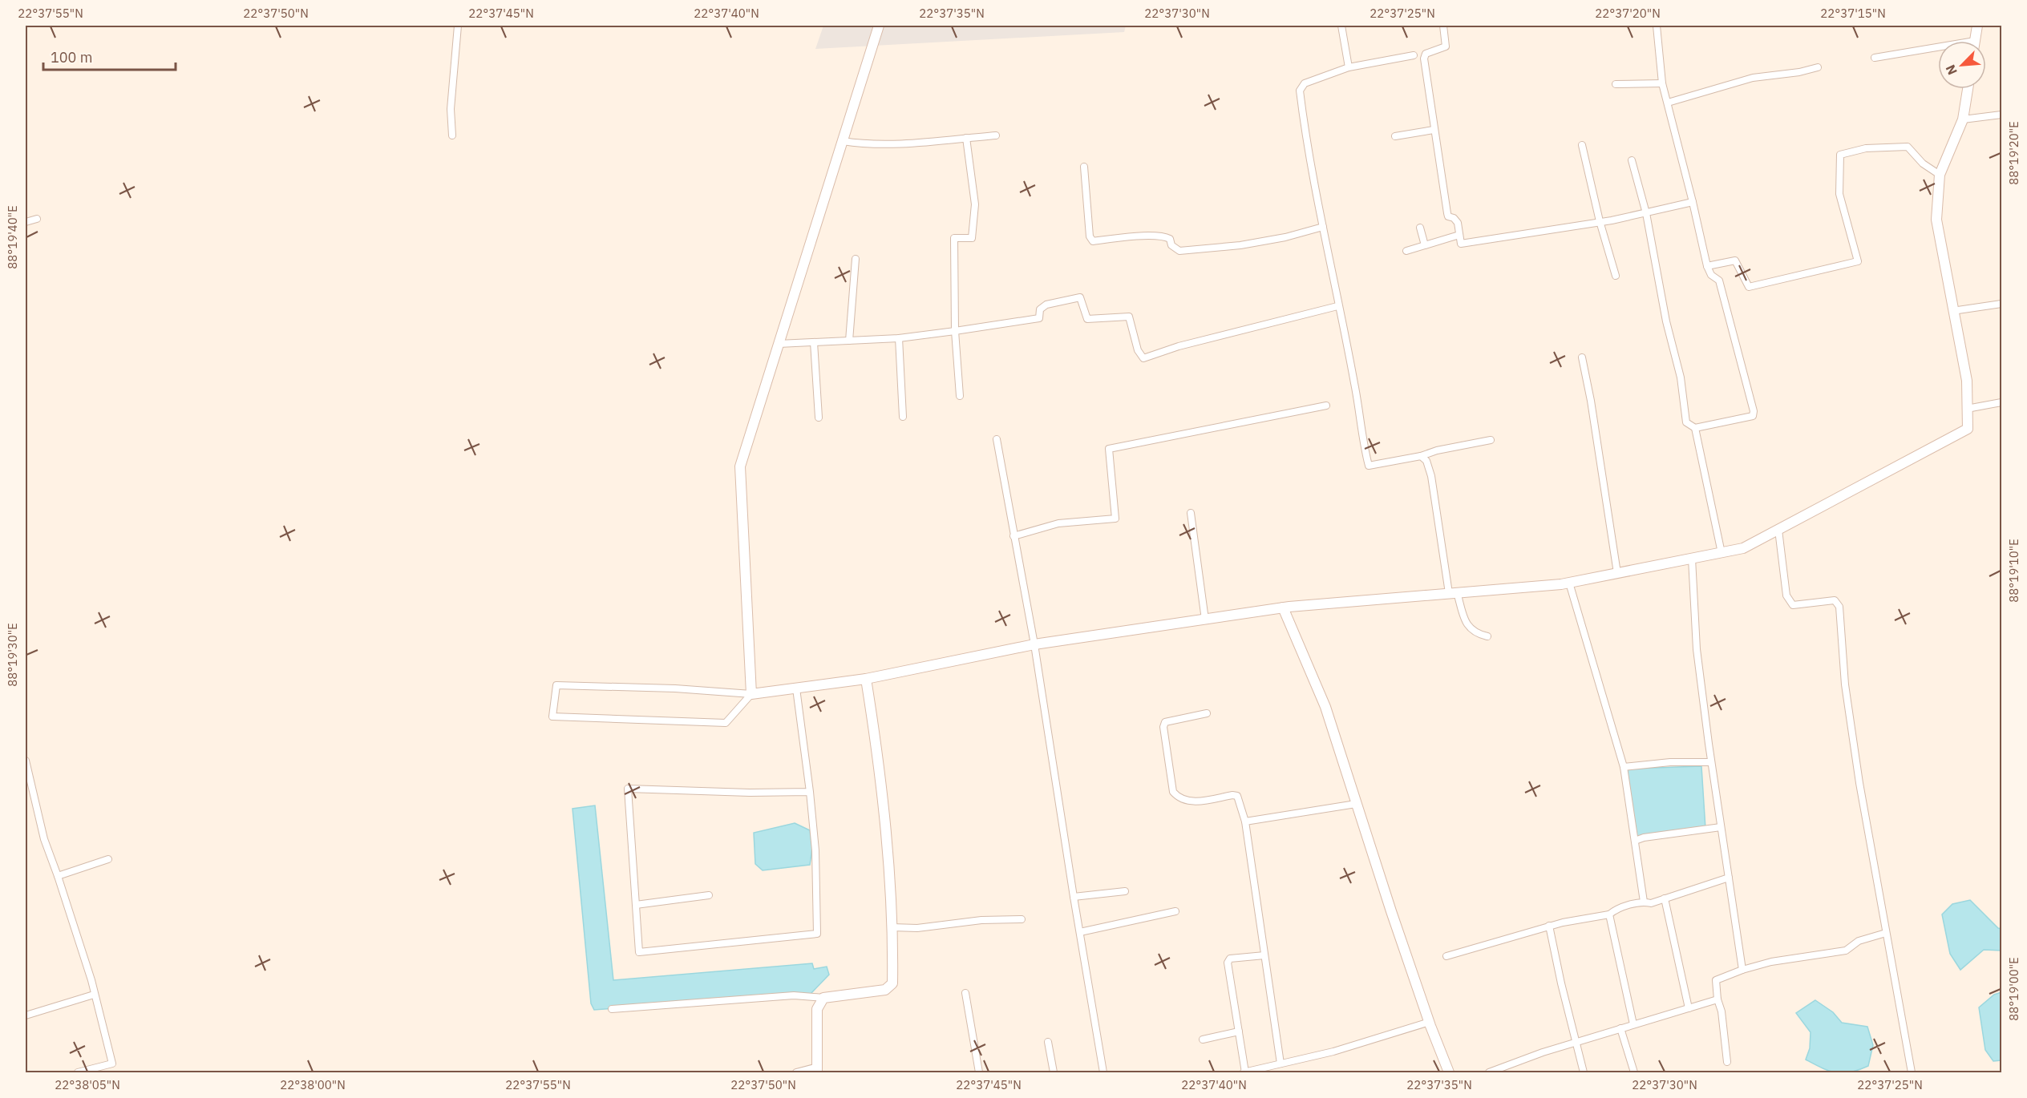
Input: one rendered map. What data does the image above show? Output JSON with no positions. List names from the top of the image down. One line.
{"scale_bar":"100 m","north":"bottom left","coordinates":["22°37'55\"N","22°37'50\"N","22°37'45\"N","22°37'40\"N","22°37'35\"N","22°37'30\"N","22°37'25\"N","22°37'20\"N","22°37'15\"N","88°19'20\"E","88°19'40\"E","88°19'10\"E","88°19'30\"E","88°19'00\"E","22°38'05\"N","22°38'00\"N"]}
